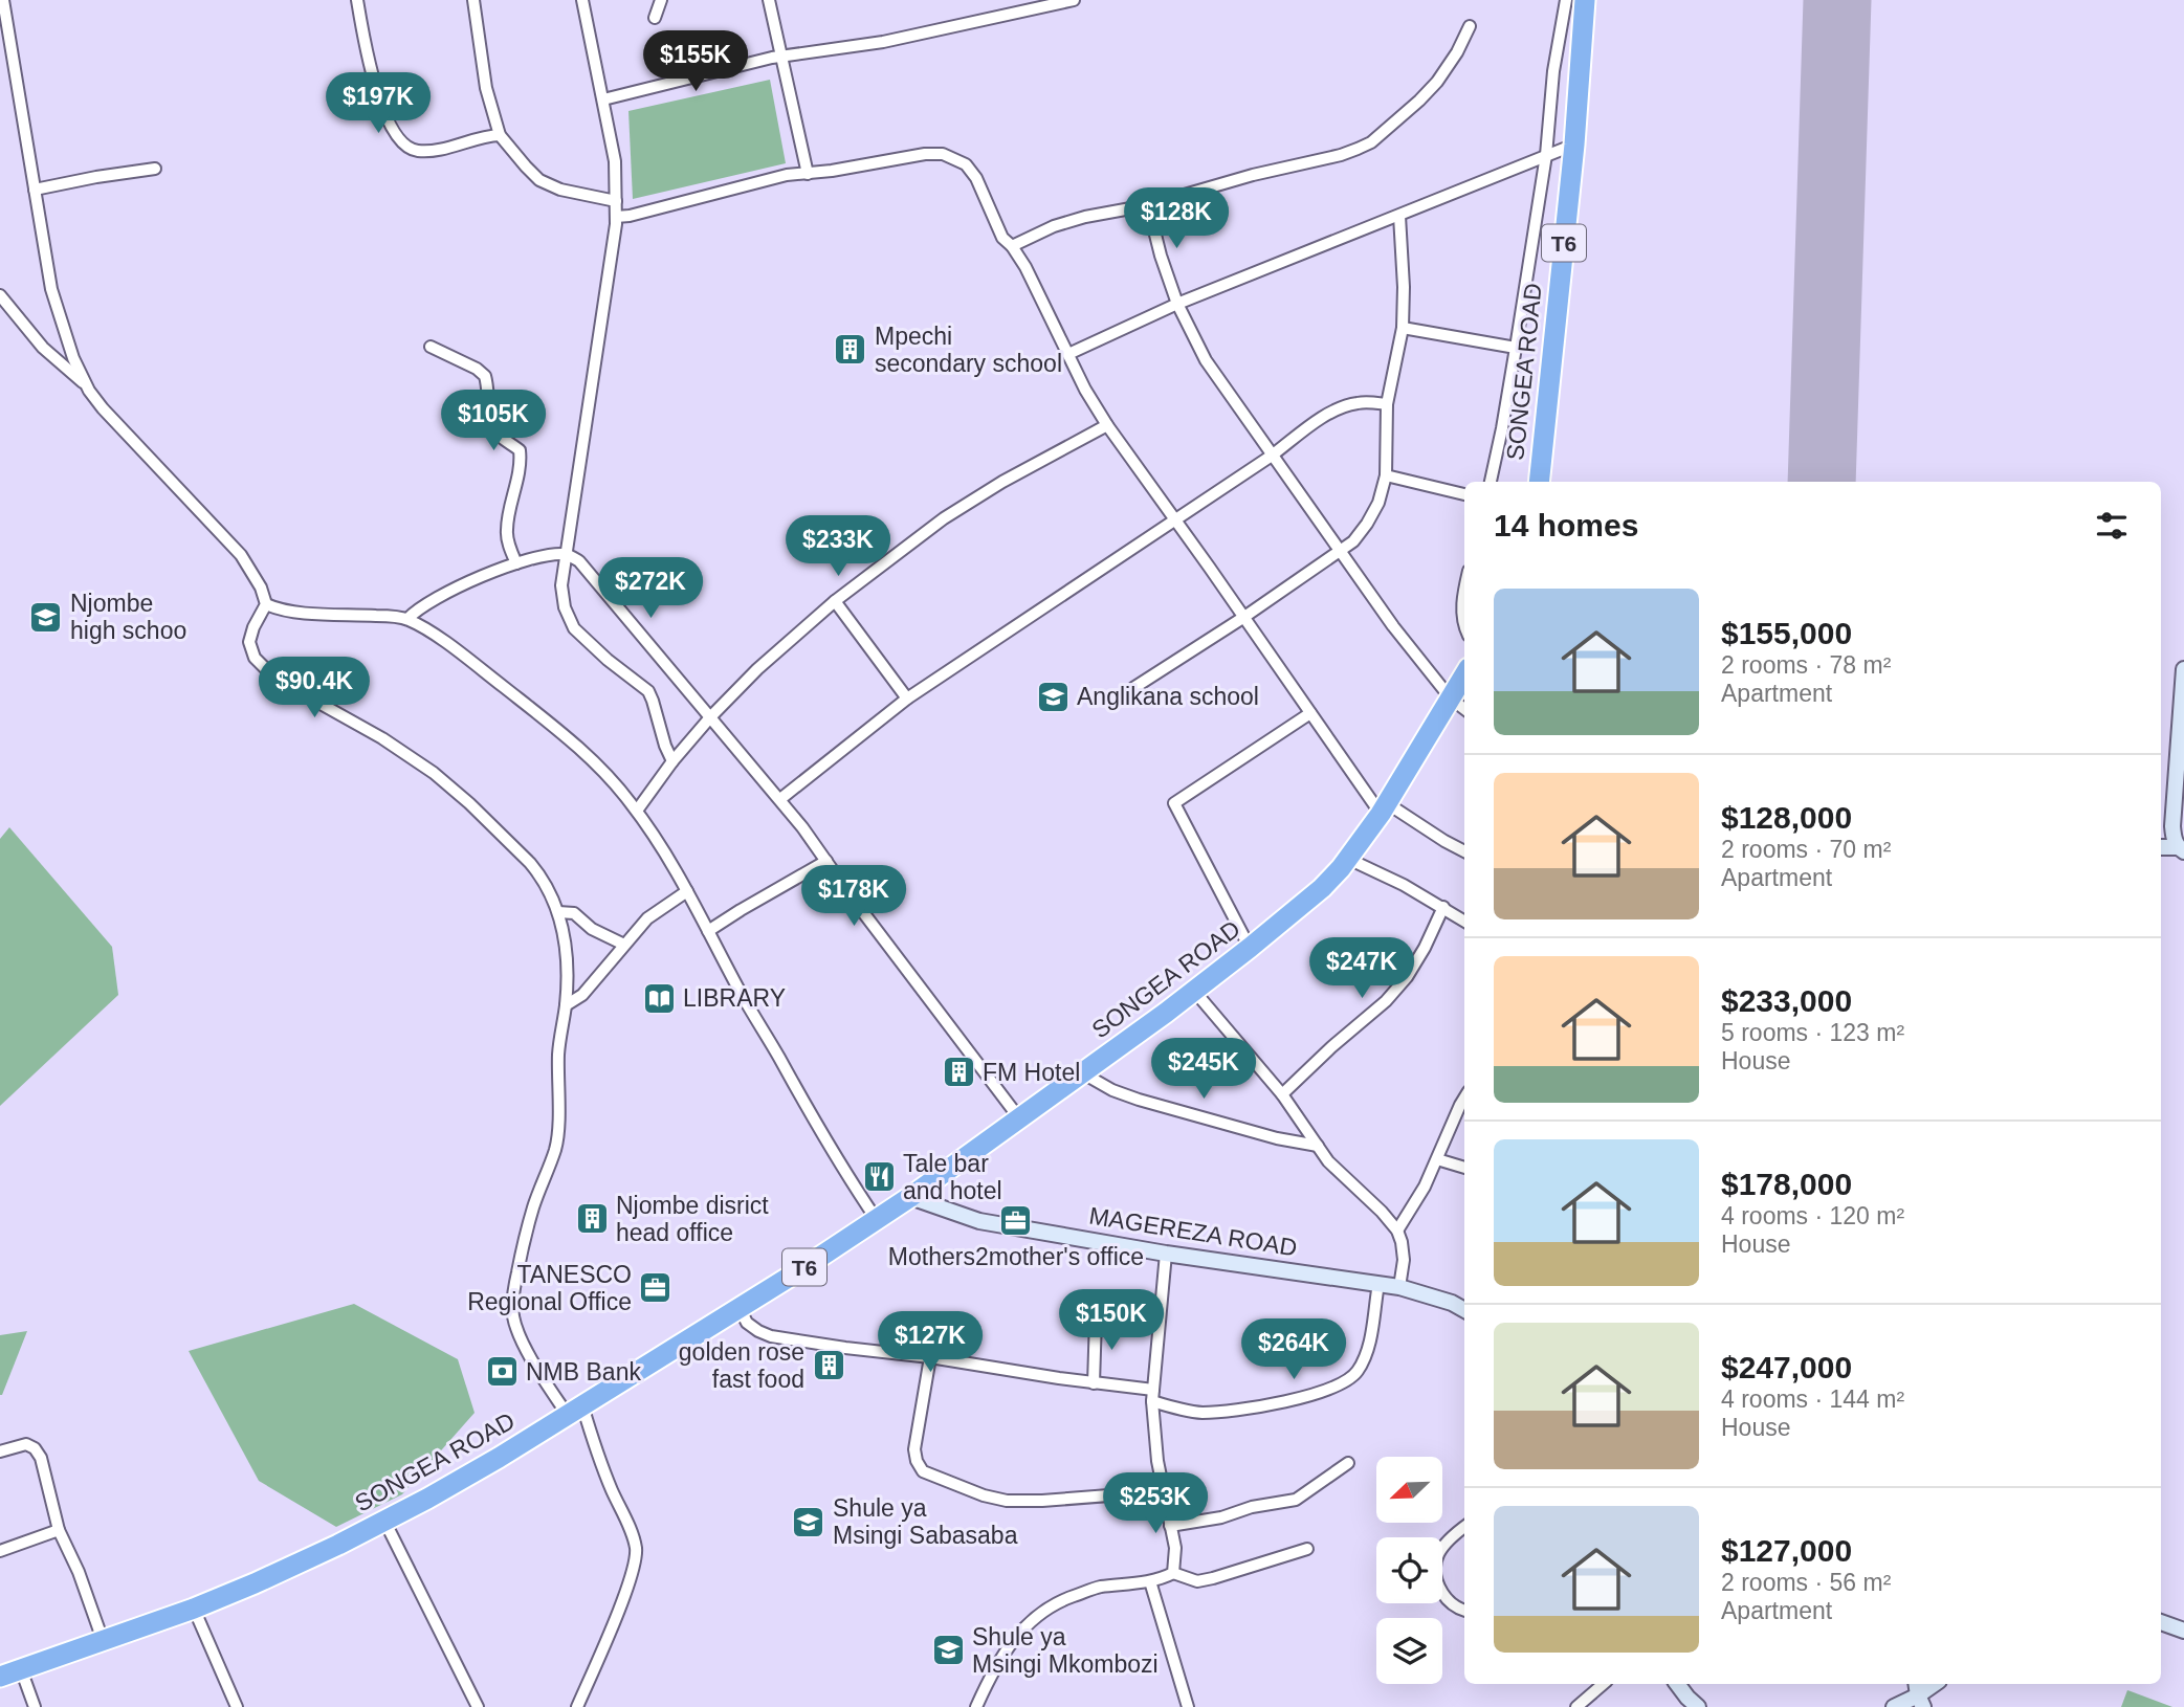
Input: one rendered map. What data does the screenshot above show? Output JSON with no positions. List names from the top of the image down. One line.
{"streets":{"highway":["T6","SONGEA ROAD"],"street":["MAGEREZA ROAD"]},"crossings":[["SONGEA ROAD","MAGEREZA ROAD"]],"places":{"building":["Mpechi secondary school","FM Hotel","Njombe disrict head office","golden rose fast food"],"school or university":["Njombe high schoo","Anglikana school","Shule ya Msingi Sabasaba","Shule ya Msingi Mkombozi"],"library":["LIBRARY"],"restaurant":["Tale bar and hotel"],"office":["Mothers2mother's office","TANESCO Regional Office"],"bank":["NMB Bank"]},"north":"bottom left","page":{"price":["$155K","$197K","$128K","$105K","$233K","$272K","$90.4K","$178K","$247K","$245K","$150K","$127K","$264K","$253K"],"heading":"14 homes","list":[{"name":"$155,000","note":"2 rooms · 78 m² · Apartment"},{"name":"$128,000","note":"2 rooms · 70 m² · Apartment"},{"name":"$233,000","note":"5 rooms · 123 m² · House"},{"name":"$178,000","note":"4 rooms · 120 m² · House"},{"name":"$247,000","note":"4 rooms · 144 m² · House"},{"name":"$127,000","note":"2 rooms · 56 m² · Apartment"}]}}
